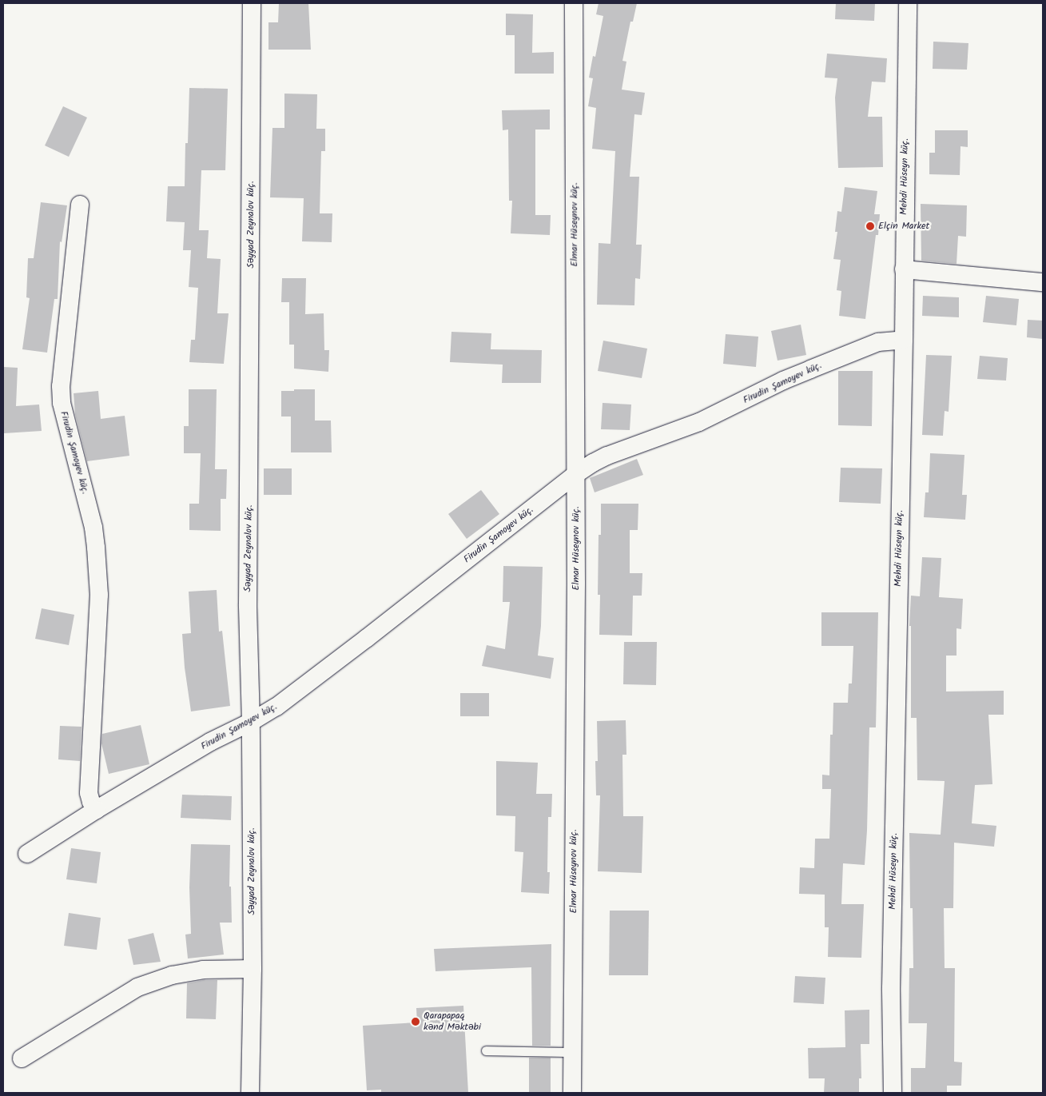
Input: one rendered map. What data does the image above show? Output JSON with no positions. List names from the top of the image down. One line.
{"streets":{"street":["Mehdi Hüseyn küç.","Səyyad Zeynalov küç.","Elmar Hüseynov küç.","Firudin Şamoyev küç."]},"crossings":[["Mehdi Hüseyn küç.","Firudin Şamoyev küç."],["Səyyad Zeynalov küç.","Firudin Şamoyev küç."],["Elmar Hüseynov küç.","Firudin Şamoyev küç."]],"places":["Elçin Market","Qarapapaq kənd Məktəbi"]}
